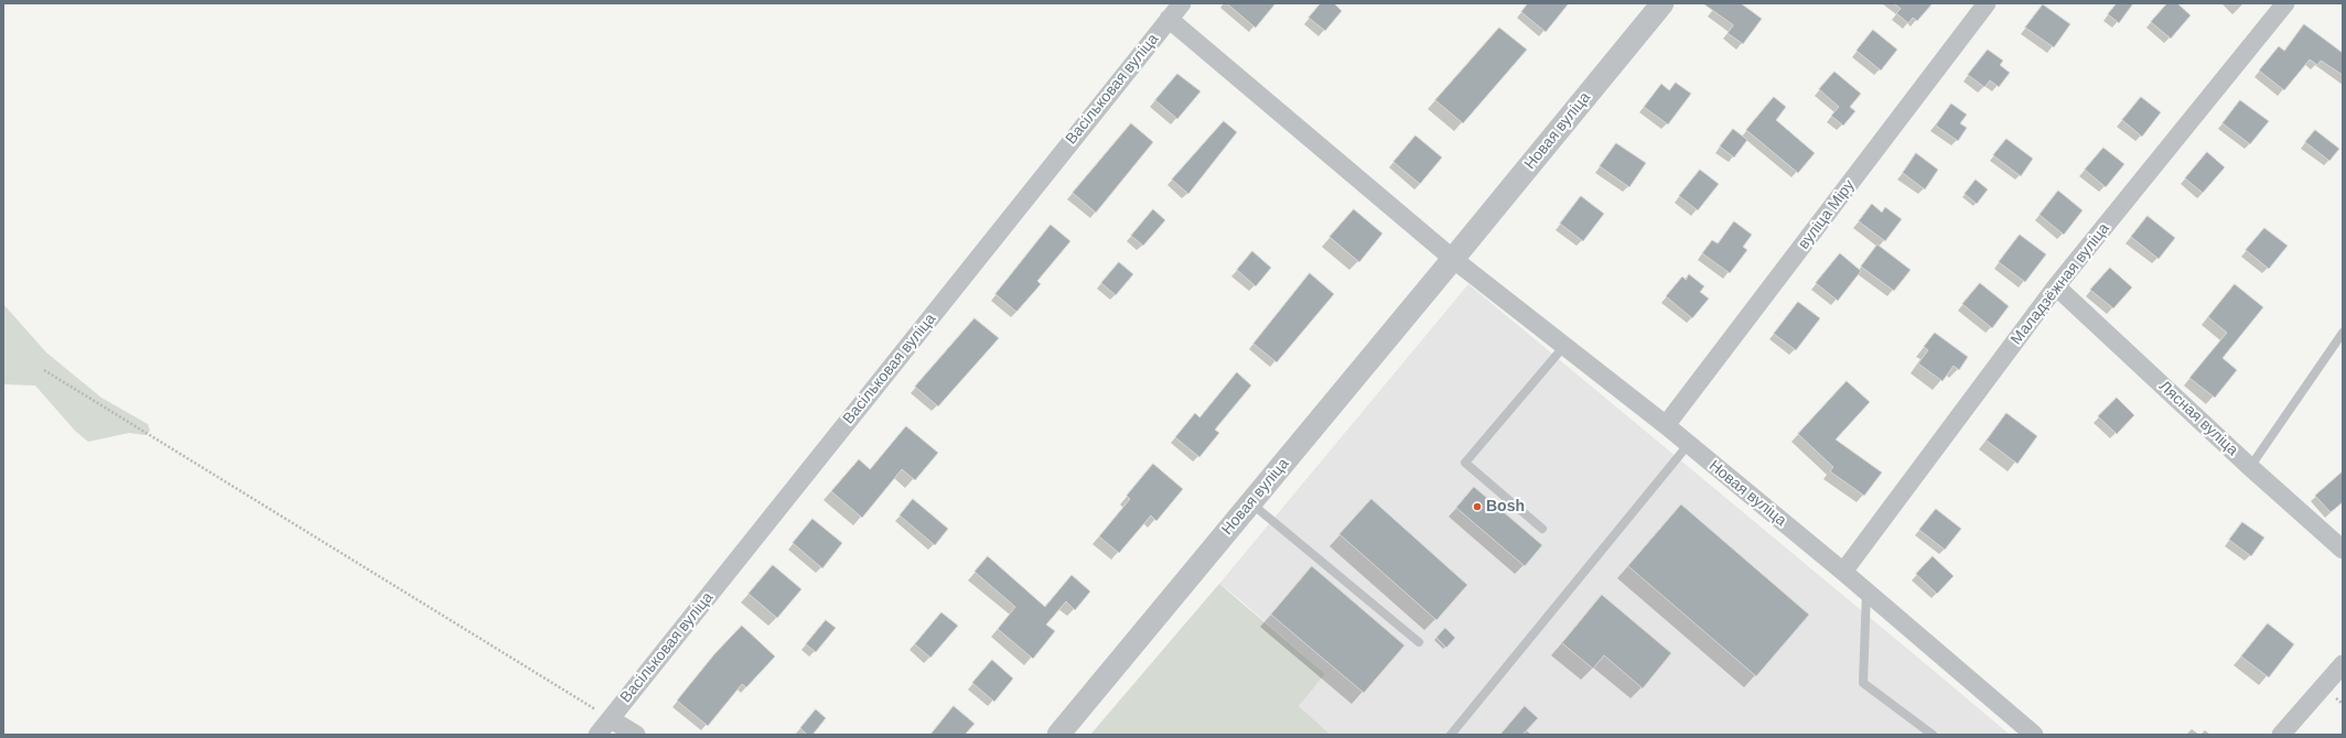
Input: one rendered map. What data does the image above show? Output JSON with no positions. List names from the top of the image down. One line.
{"streets":{"street":["Васільковая вуліца","Новая вуліца","вуліца Міру","Маладзёжная вуліца","Лясная вуліца"]},"crossings":[["Новая вуліца","вуліца Міру"],["Новая вуліца","Маладзёжная вуліца"],["Маладзёжная вуліца","Лясная вуліца"]],"places":["Bosh"]}
